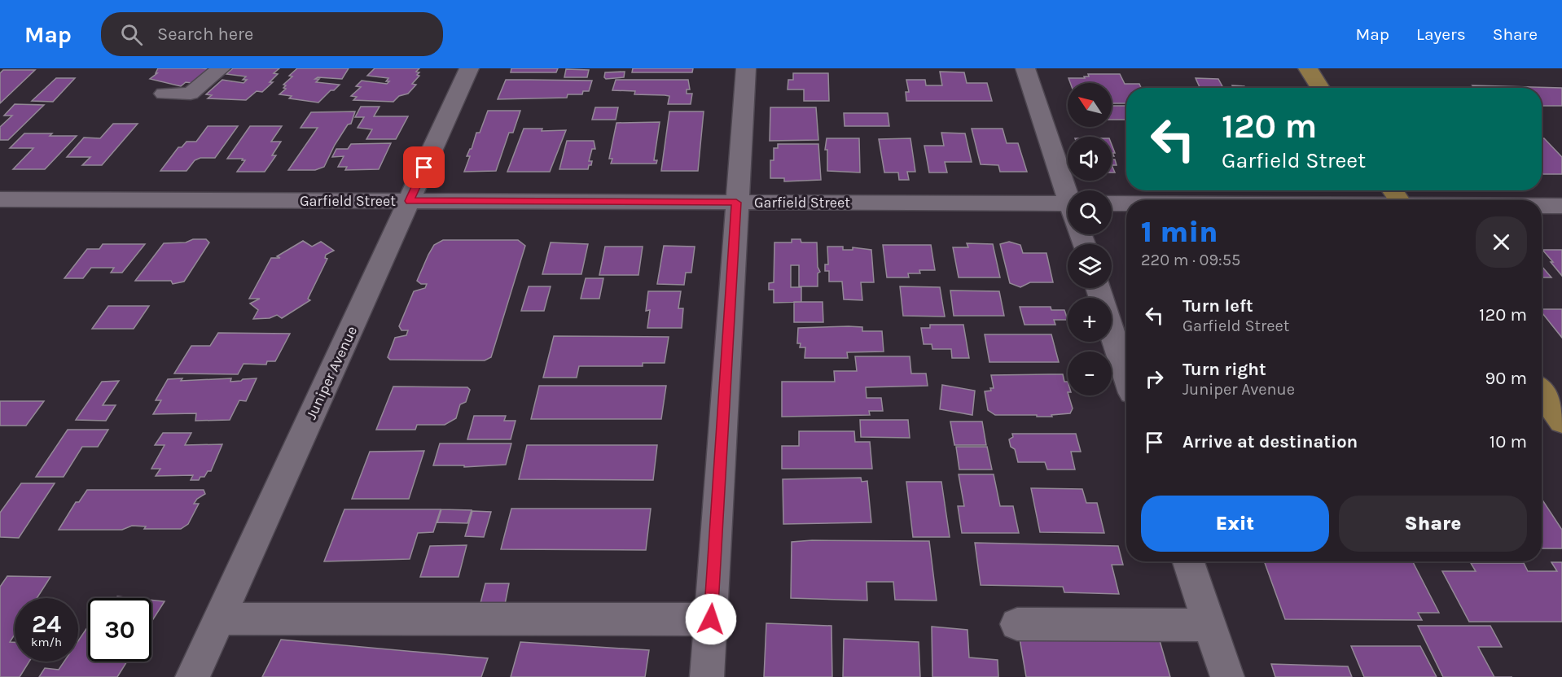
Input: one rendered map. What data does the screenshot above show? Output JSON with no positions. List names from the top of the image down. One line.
{"streets":{"street":["Garfield Street","Juniper Avenue"]},"crossings":[["Garfield Street","Juniper Avenue"]],"north":"top left","page":{"header":"Map","search":"Search here","nav":["Map","Layers","Share"],"map_buttons":["+","−"],"turn":["120 m","Garfield Street"],"heading":["1 min","220 m · 09:55"],"list":[{"name":"Turn left","note":"Garfield Street","value":"120 m"},{"name":"Turn right","note":"Juniper Avenue","value":"90 m"},{"name":"Arrive at destination","value":"10 m"}],"buttons":["Exit","Share"],"speed":"24 km/h","limit":"30"}}
